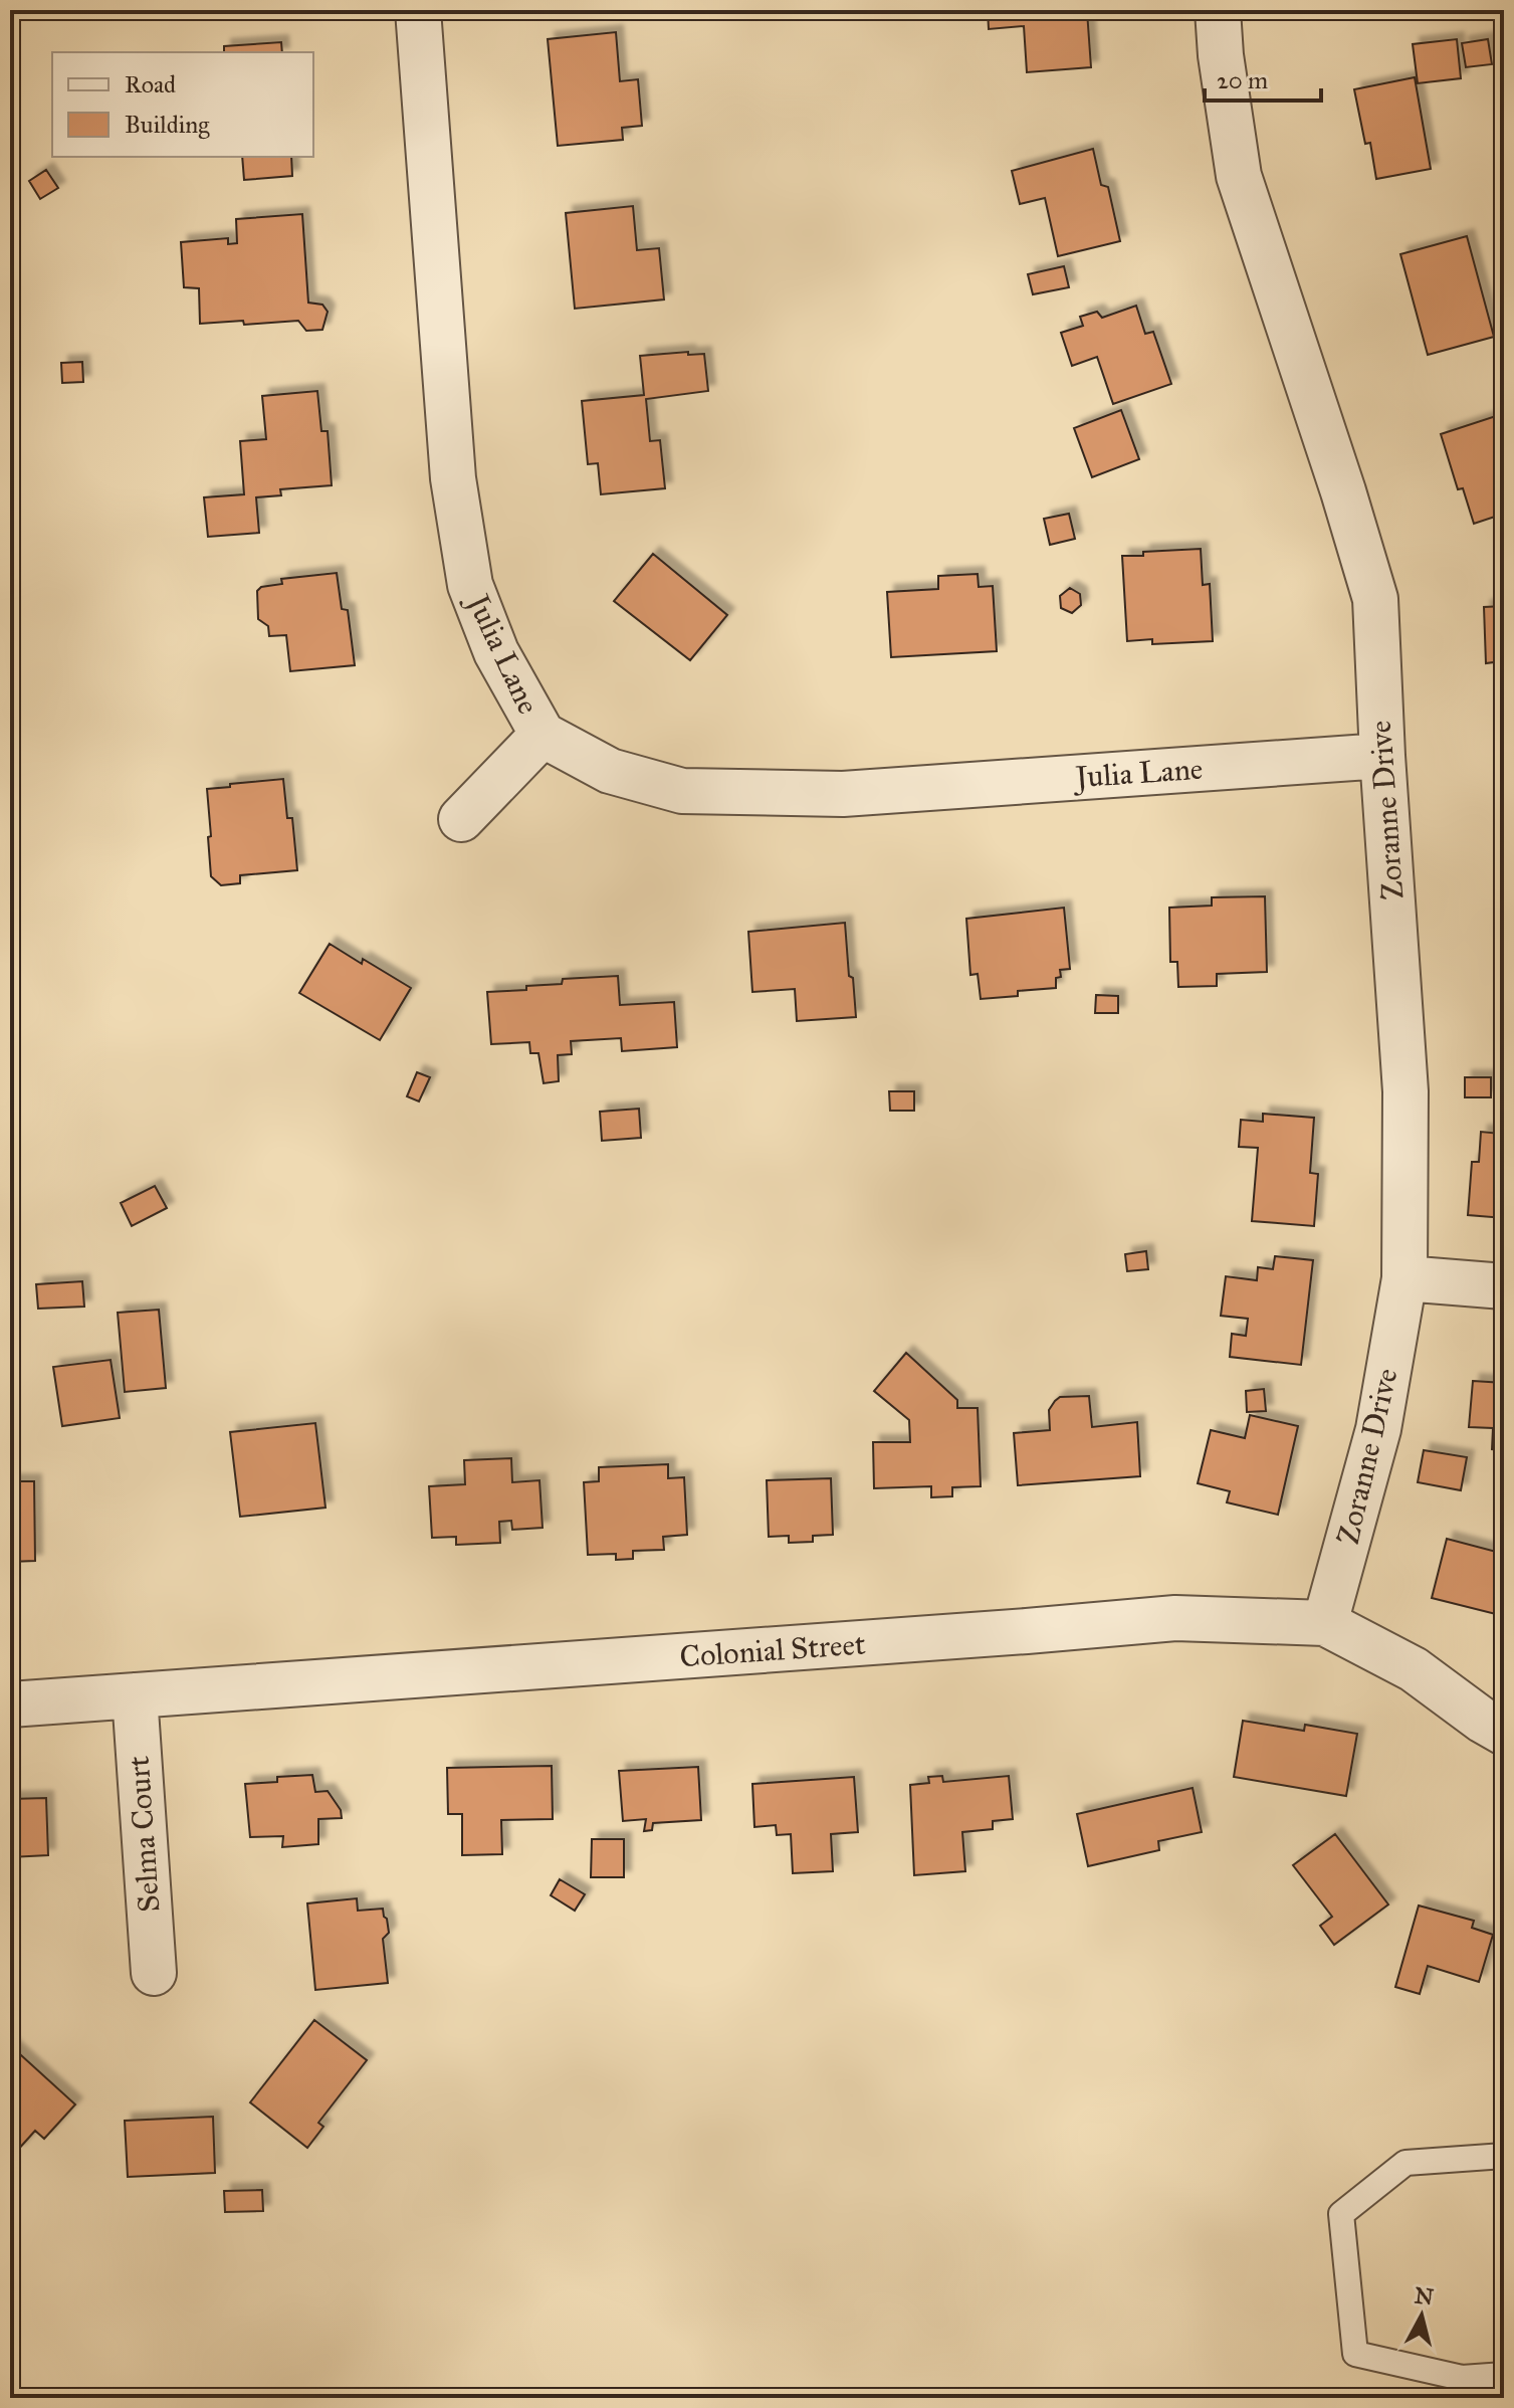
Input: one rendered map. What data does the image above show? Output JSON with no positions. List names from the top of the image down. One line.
{"streets":{"street":["Julia Lane","Zoranne Drive","Colonial Street","Selma Court"]},"crossings":[["Julia Lane","Zoranne Drive"],["Zoranne Drive","Colonial Street"],["Colonial Street","Selma Court"]],"legend":["Road","Building"],"scale_bar":"20 m","north":"top"}
